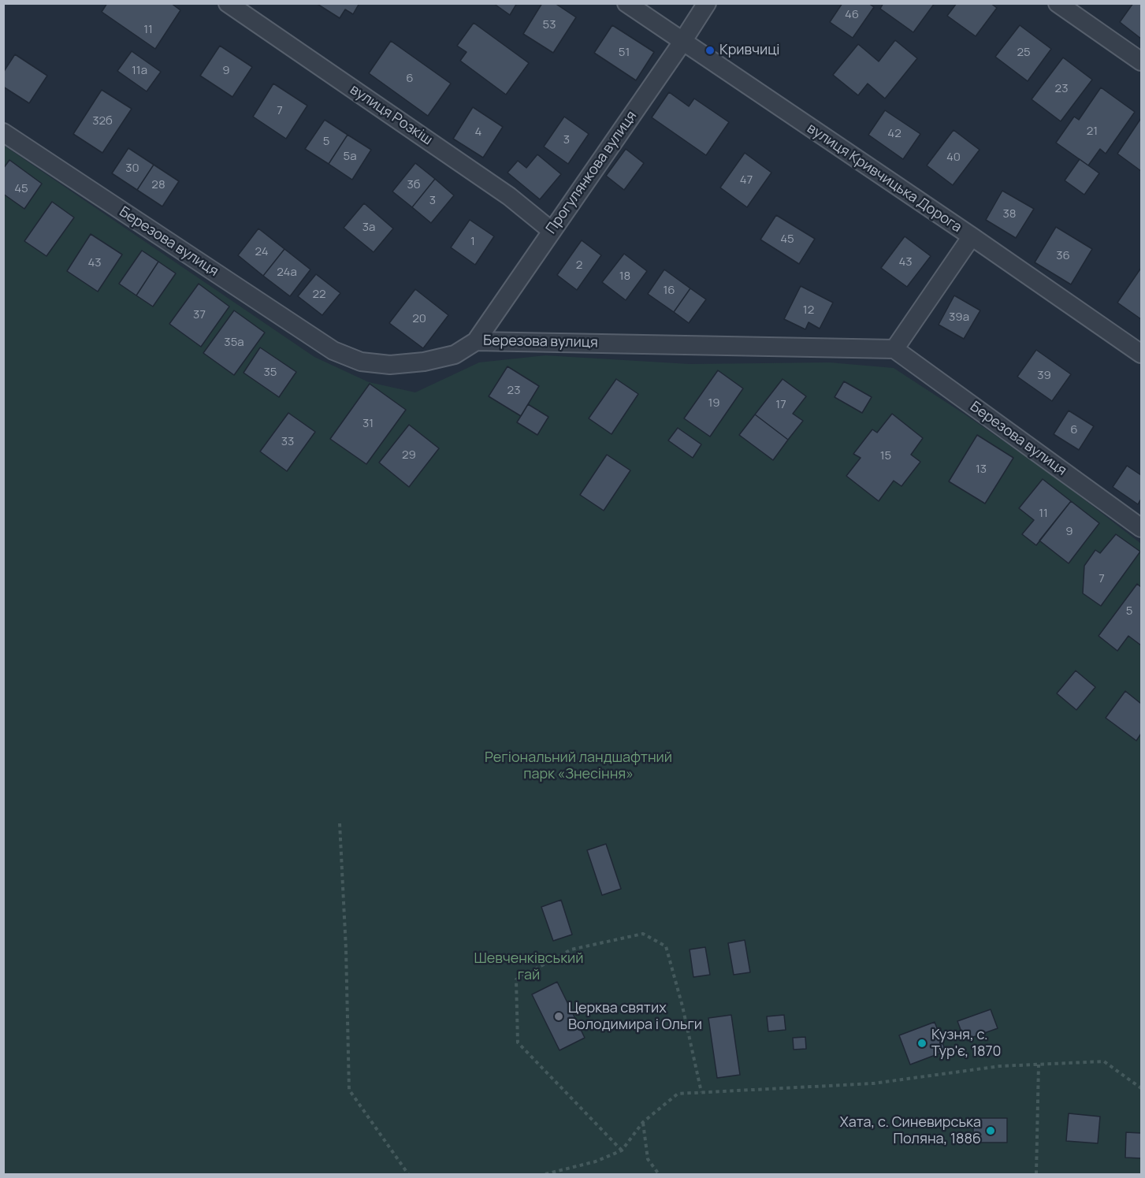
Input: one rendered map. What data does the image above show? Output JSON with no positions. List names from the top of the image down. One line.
{"streets":{"street":["вулиця Розкіш","Прогулянкова вулиця","вулиця Кривчицька Дорога","Березова вулиця"]},"crossings":[["вулиця Розкіш","Прогулянкова вулиця"],["Прогулянкова вулиця","вулиця Кривчицька Дорога"],["Прогулянкова вулиця","Березова вулиця"]],"parks":["Регіональний ландшафтний парк «Знесіння»","Шевченківський гай"],"places":["Кривчиці","Церква святих Володимира і Ольги","Кузня, с. Тур'є, 1870","Хата, с. Синевирська Поляна, 1886"],"house_numbers":["46","53","11","51","25","11а","9","6","23","7","32б","21","4","42","3","5","5а","40","30","47","28","3б","45","3","38","3а","45","1","24","36","43","43","2","24а","18","16","22","12","37","39а","20","35а","35","39","23","19","17","31","6","33","29","15","13","11","9","7","5"]}
